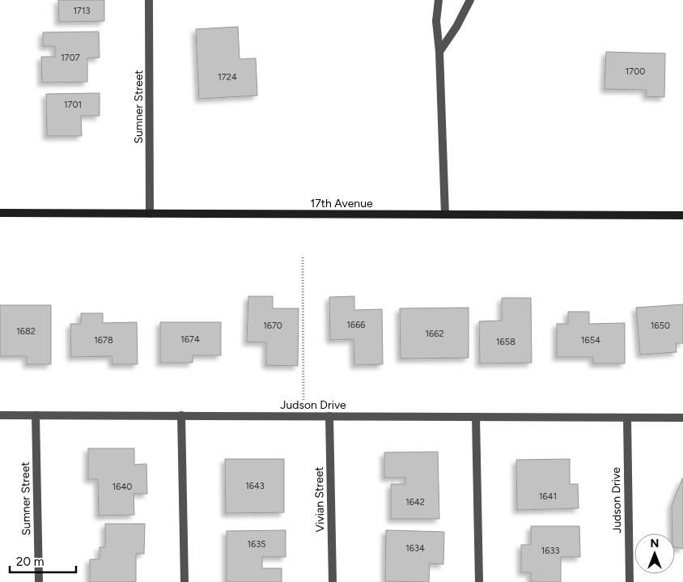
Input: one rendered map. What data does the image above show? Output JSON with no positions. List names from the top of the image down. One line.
{"streets":{"main road":["17th Avenue"],"street":["Sumner Street","Judson Drive","Vivian Street"]},"crossings":[["Sumner Street","17th Avenue"],["Sumner Street","Judson Drive"],["Judson Drive","Vivian Street"]],"house_numbers":["1713","1707","1700","1724","1701","1666","1670","1650","1682","1662","1674","1678","1654","1658","1643","1640","1641","1642","1635","1634","1633"],"scale_bar":"20 m","north":"top"}
